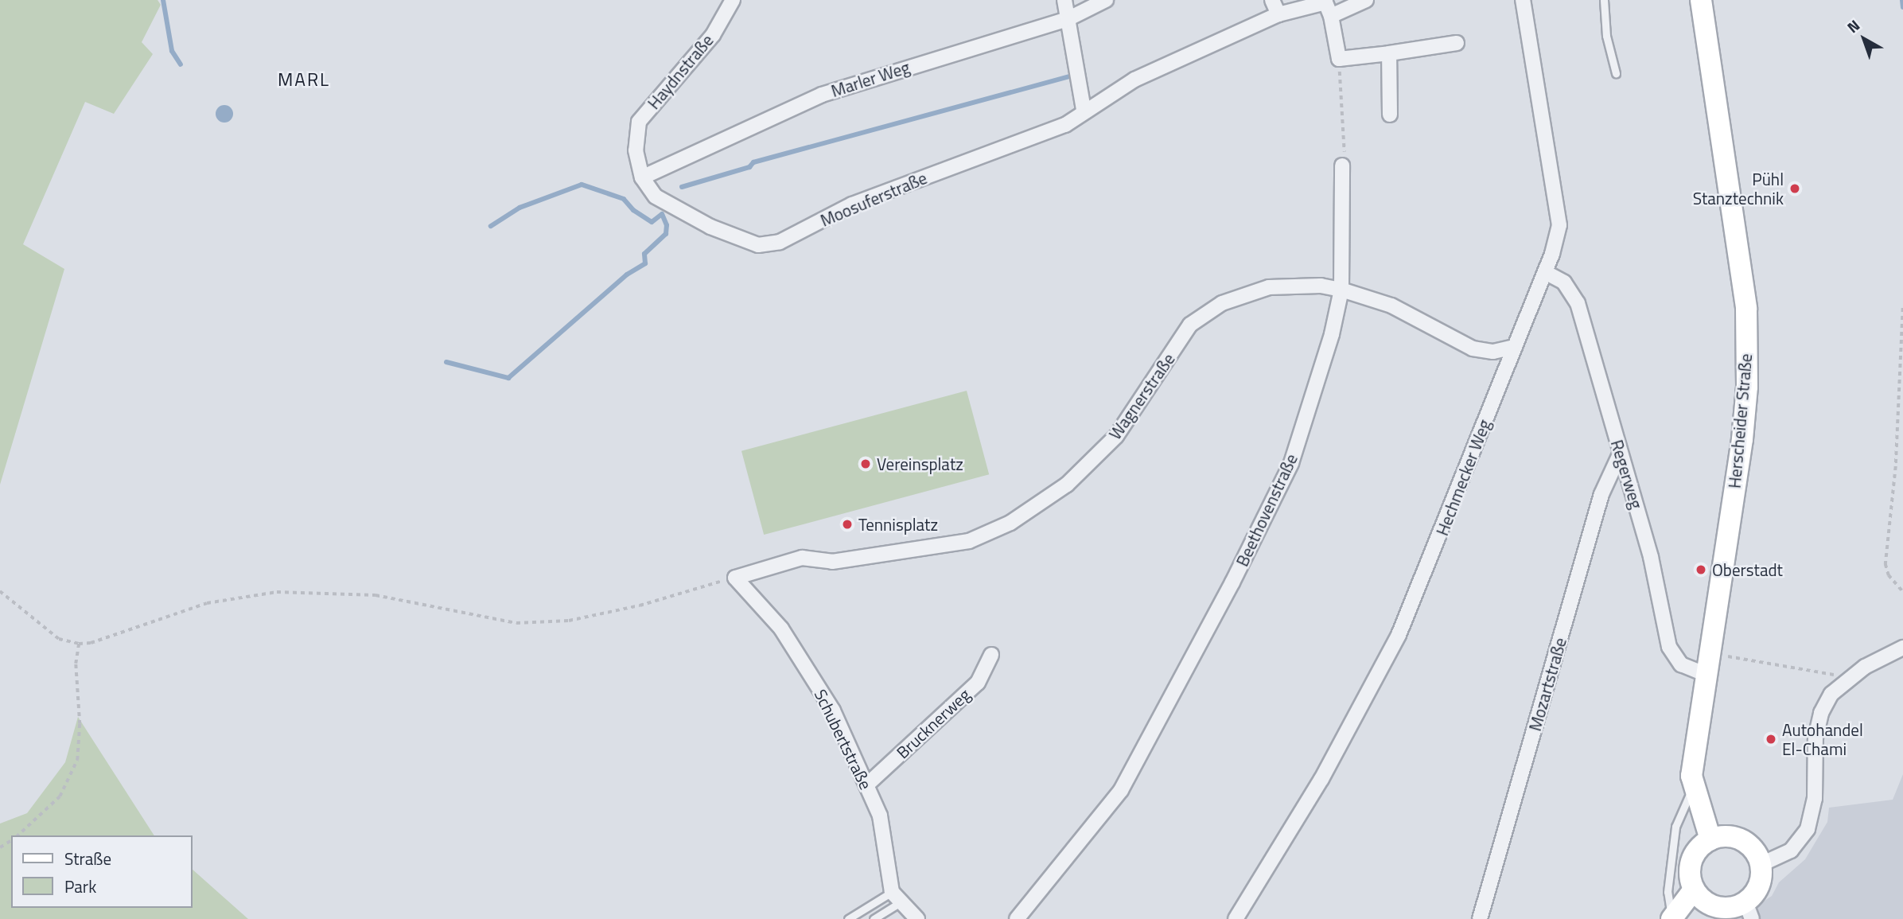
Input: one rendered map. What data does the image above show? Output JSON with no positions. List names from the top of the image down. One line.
{"streets":{"main road":["Herscheider Straße"],"street":["Haydnstraße","Marler Weg","Moosuferstraße","Wagnerstraße","Regerweg","Hechmecker Weg","Beethovenstraße","Mozartstraße","Brucknerweg","Schubertstraße"]},"crossings":[["Haydnstraße","Marler Weg"],["Haydnstraße","Moosuferstraße"],["Marler Weg","Moosuferstraße"],["Wagnerstraße","Hechmecker Weg"],["Wagnerstraße","Beethovenstraße"],["Wagnerstraße","Schubertstraße"],["Herscheider Straße","Regerweg"],["Regerweg","Hechmecker Weg"],["Regerweg","Mozartstraße"],["Brucknerweg","Schubertstraße"]],"districts":["MARL"],"places":["Pühl Stanztechnik","Vereinsplatz","Tennisplatz","Oberstadt","Autohandel El-Chami"],"legend":["Straße","Park"],"north":"top left"}
